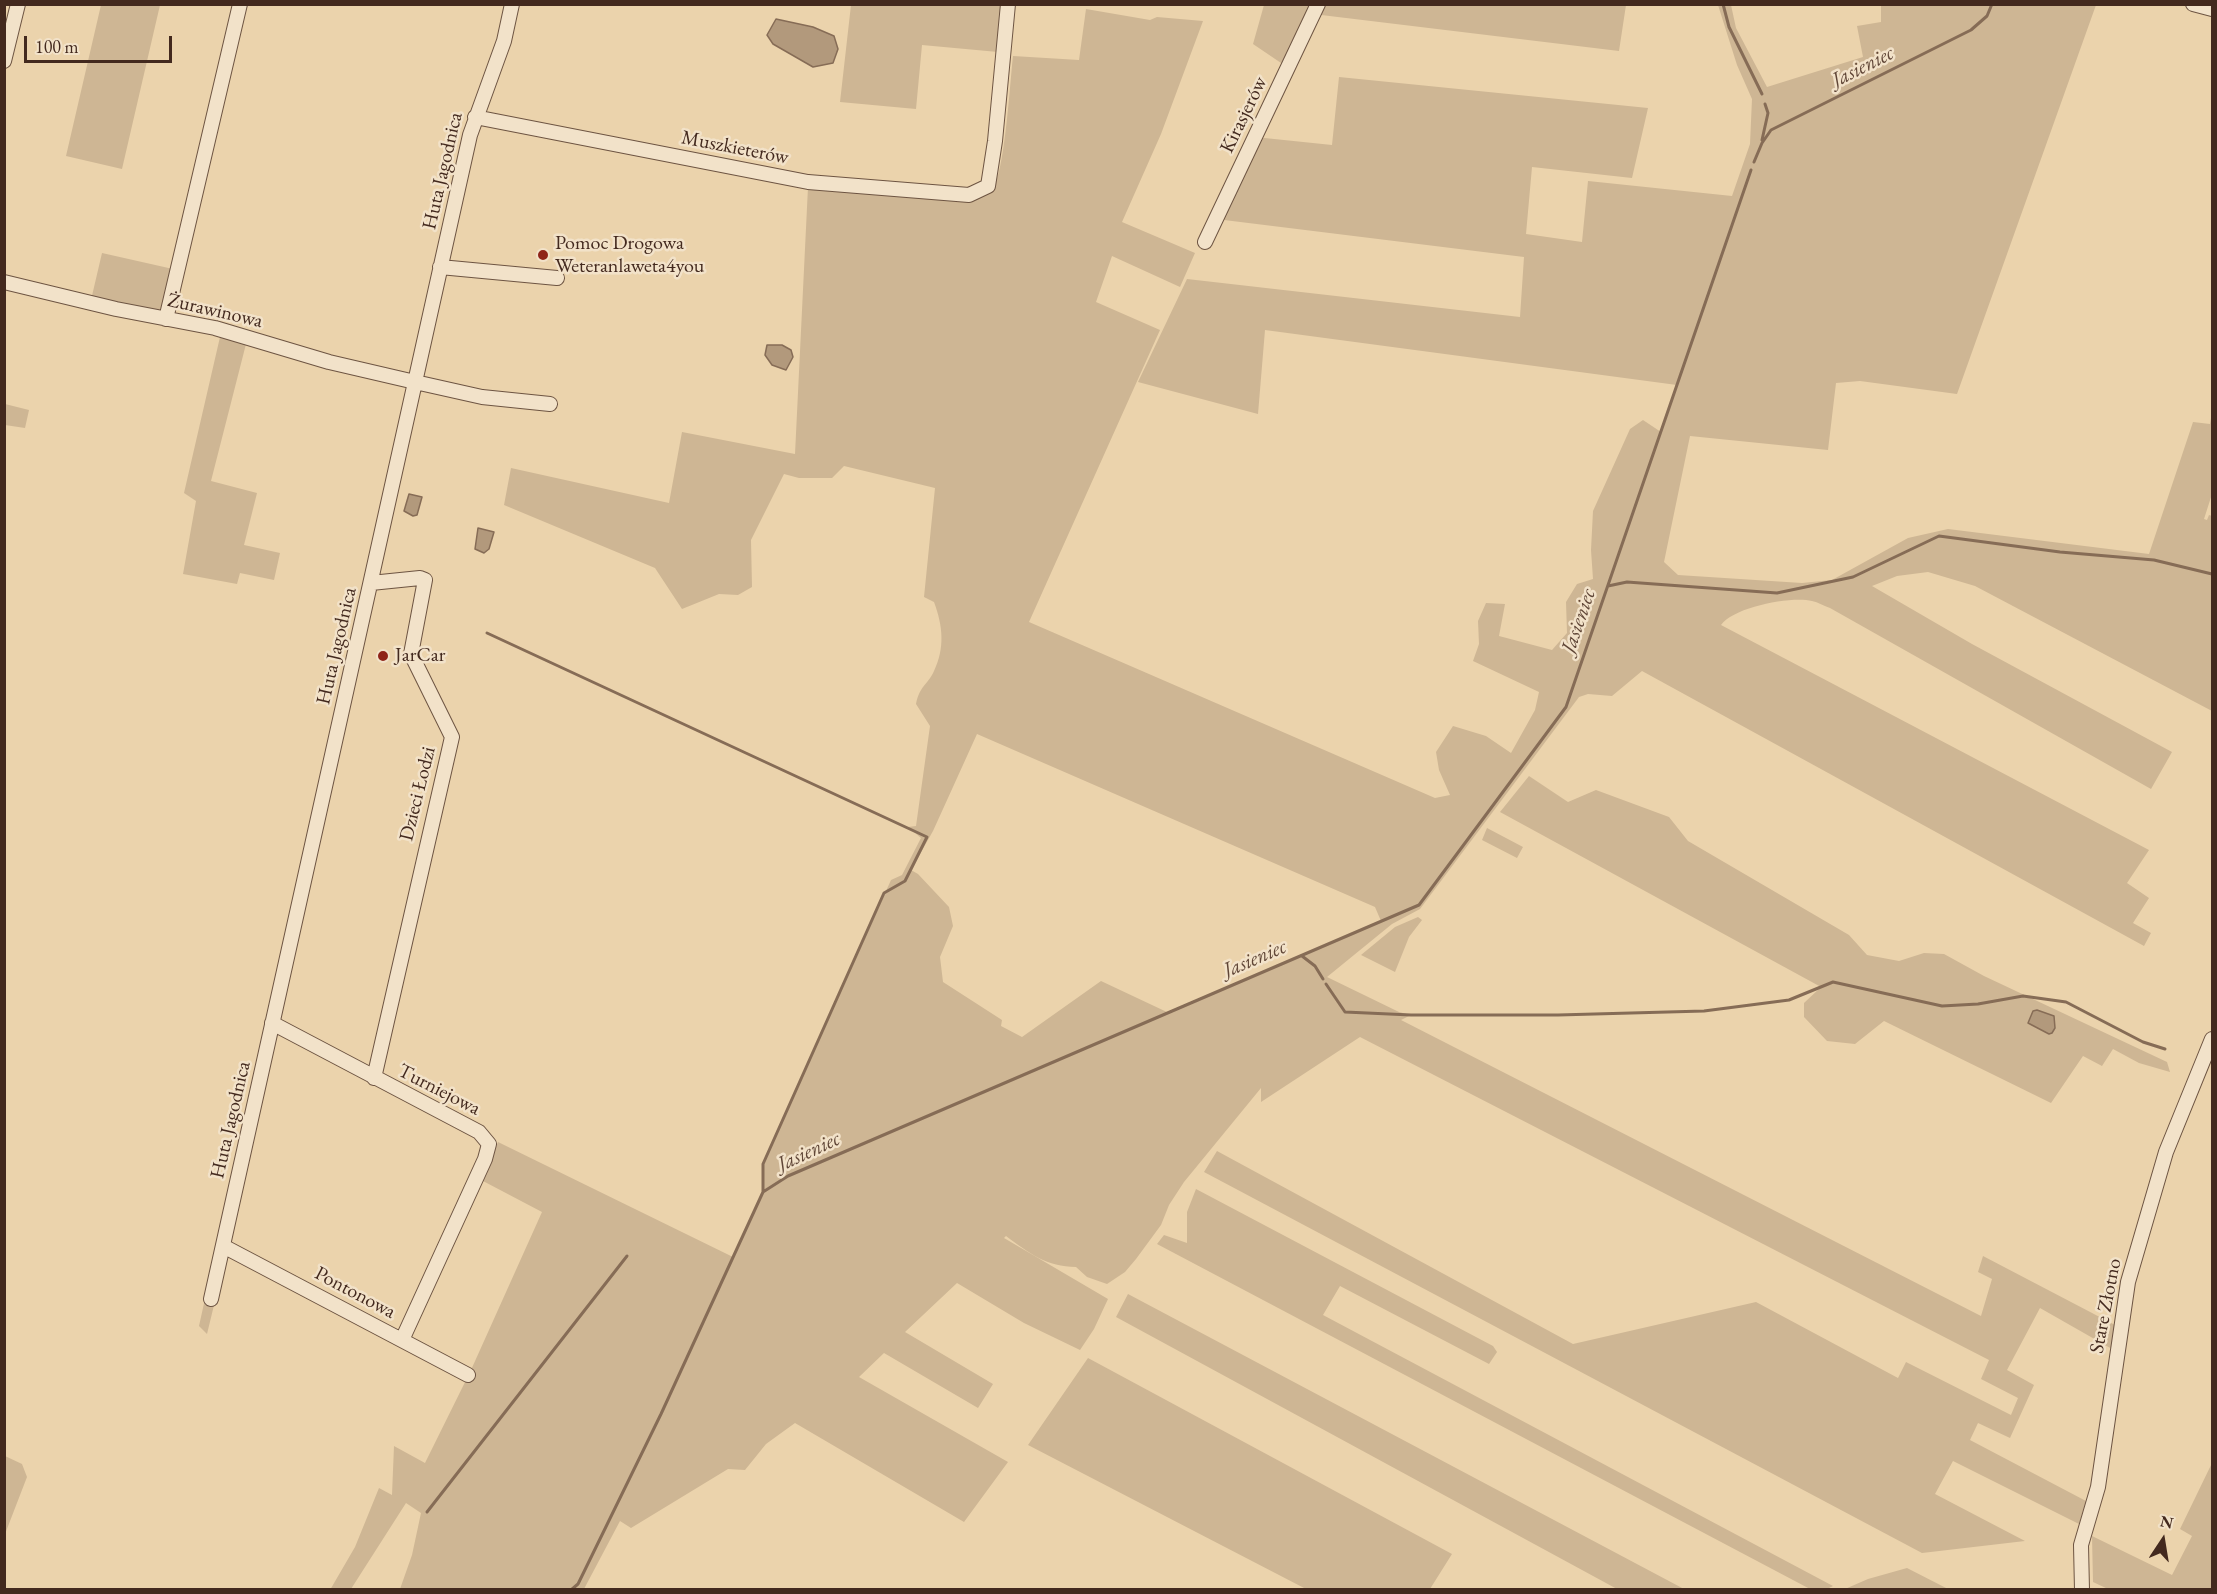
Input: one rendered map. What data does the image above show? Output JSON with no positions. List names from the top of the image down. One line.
{"streets":{"street":["Kirasjerów","Muszkieterów","Huta Jagodnica","Żurawinowa","Dzieci Łodzi","Turniejowa","Pontonowa","Stare Złotno"]},"crossings":[["Muszkieterów","Huta Jagodnica"],["Huta Jagodnica","Żurawinowa"],["Huta Jagodnica","Dzieci Łodzi"],["Huta Jagodnica","Turniejowa"],["Huta Jagodnica","Pontonowa"],["Dzieci Łodzi","Turniejowa"],["Turniejowa","Pontonowa"]],"water":["Jasieniec"],"places":["Pomoc Drogowa Weteranlaweta4you","JarCar"],"scale_bar":"100 m","north":"top"}
